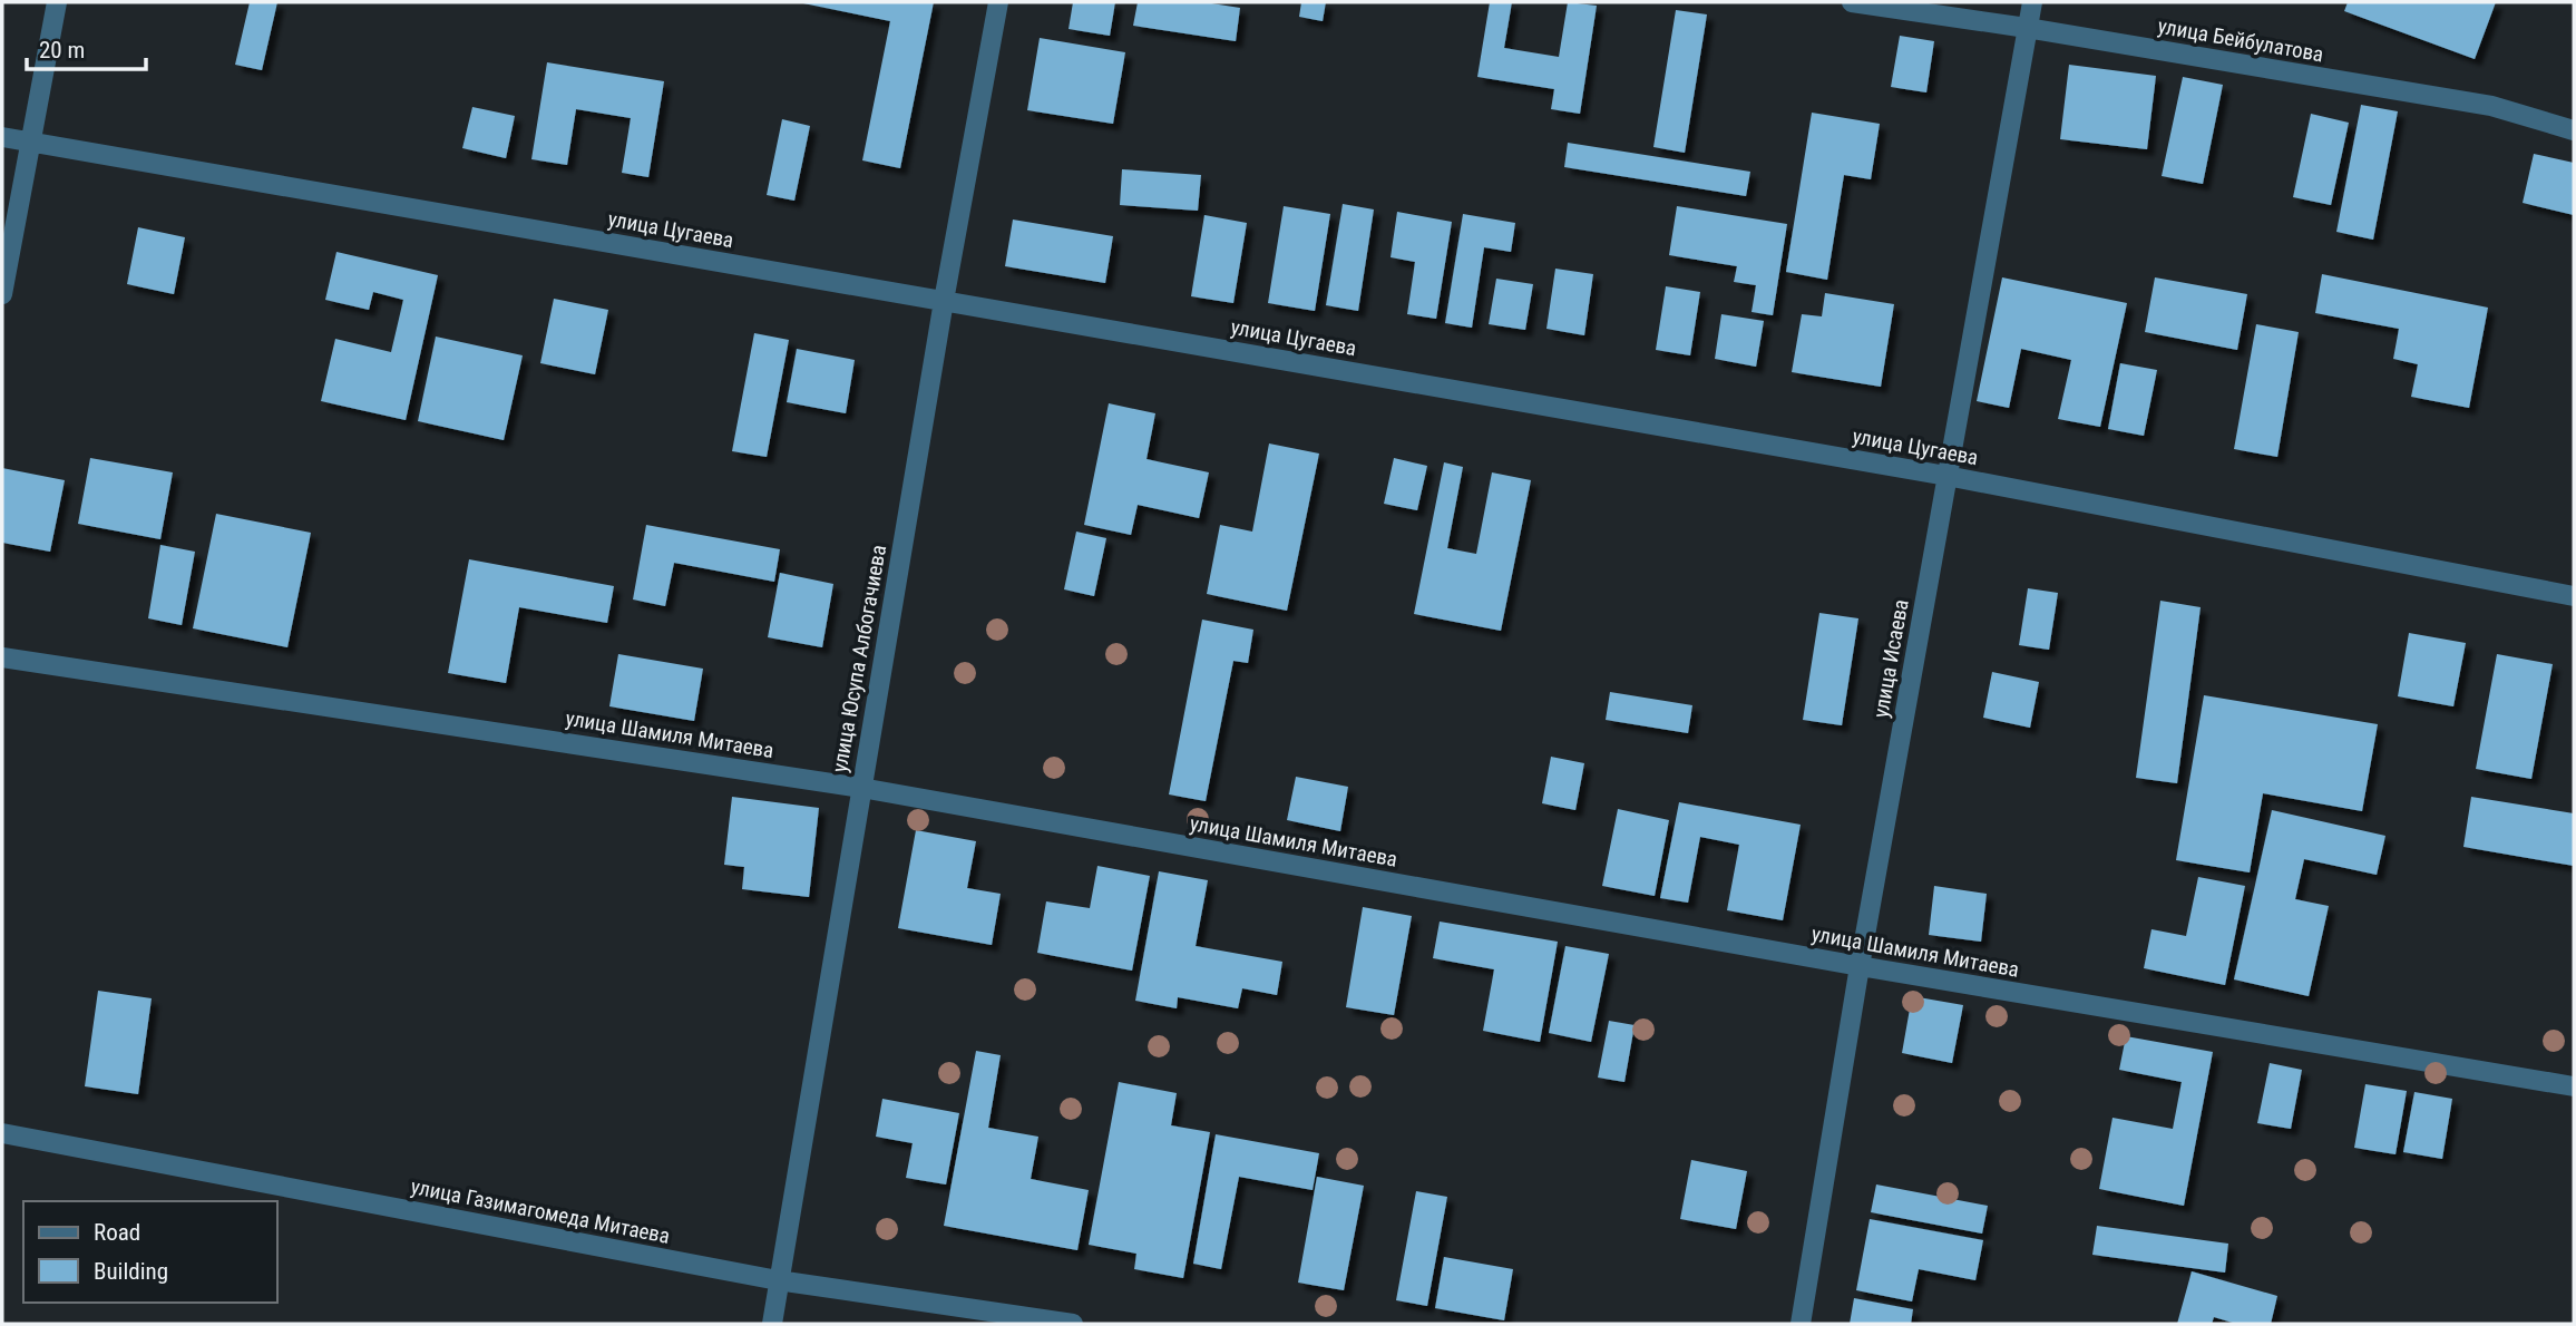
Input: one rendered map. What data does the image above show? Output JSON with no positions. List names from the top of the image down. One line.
{"streets":{"street":["улица Бейбулатова","улица Цугаева","улица Юсупа Албогачиева","улица Исаева","улица Шамиля Митаева","улица Газимагомеда Митаева"]},"crossings":[["улица Бейбулатова","улица Исаева"],["улица Цугаева","улица Юсупа Албогачиева"],["улица Цугаева","улица Исаева"],["улица Юсупа Албогачиева","улица Шамиля Митаева"],["улица Юсупа Албогачиева","улица Газимагомеда Митаева"],["улица Исаева","улица Шамиля Митаева"]],"legend":["Road","Building"],"scale_bar":"20 m"}
